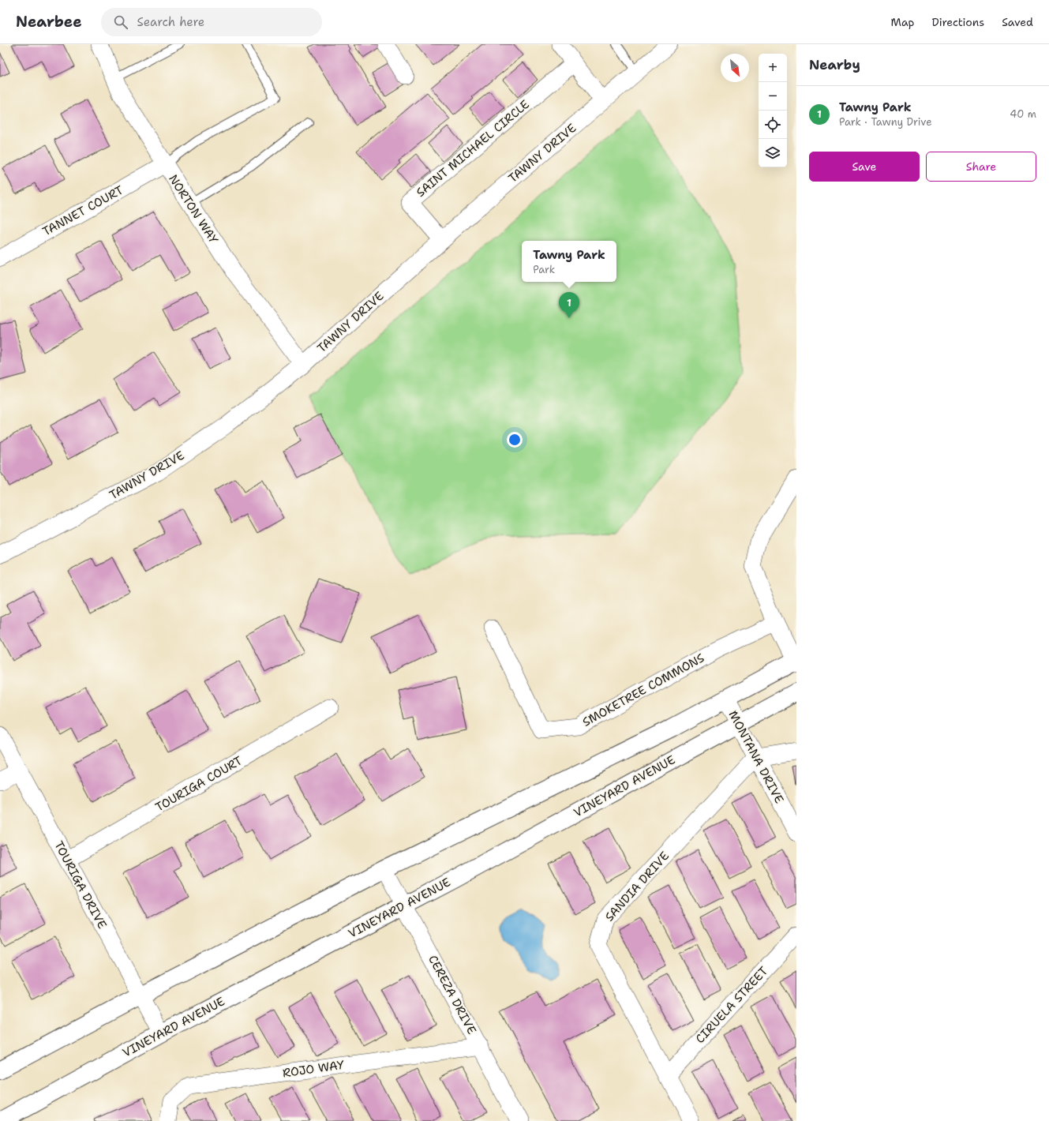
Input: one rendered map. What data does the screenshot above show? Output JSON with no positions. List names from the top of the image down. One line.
{"streets":{"street":["SAINT MICHAEL CIRCLE","TAWNY DRIVE","NORTON WAY","TANNET COURT","SMOKETREE COMMONS","MONTANA DRIVE","TOURIGA COURT","VINEYARD AVENUE","TOURIGA DRIVE","SANDIA DRIVE","CEREZA DRIVE","CIRUELA STREET","ROJO WAY"]},"crossings":[["SAINT MICHAEL CIRCLE","TAWNY DRIVE"],["TAWNY DRIVE","NORTON WAY"],["NORTON WAY","TANNET COURT"],["MONTANA DRIVE","VINEYARD AVENUE"],["MONTANA DRIVE","SANDIA DRIVE"],["TOURIGA COURT","TOURIGA DRIVE"],["VINEYARD AVENUE","TOURIGA DRIVE"],["VINEYARD AVENUE","CEREZA DRIVE"],["SANDIA DRIVE","CIRUELA STREET"],["CEREZA DRIVE","ROJO WAY"]],"north":"bottom right","page":{"header":"Nearbee","search":"Search here","nav":["Map","Directions","Saved"],"heading":"Nearby","map_buttons":["+","−"],"list":[{"mark":"1","name":"Tawny Park","note":"Park · Tawny Drive","value":"40 m"}],"buttons":["Save","Share"],"popup":["Tawny Park","Park"],"pins":"1"}}
